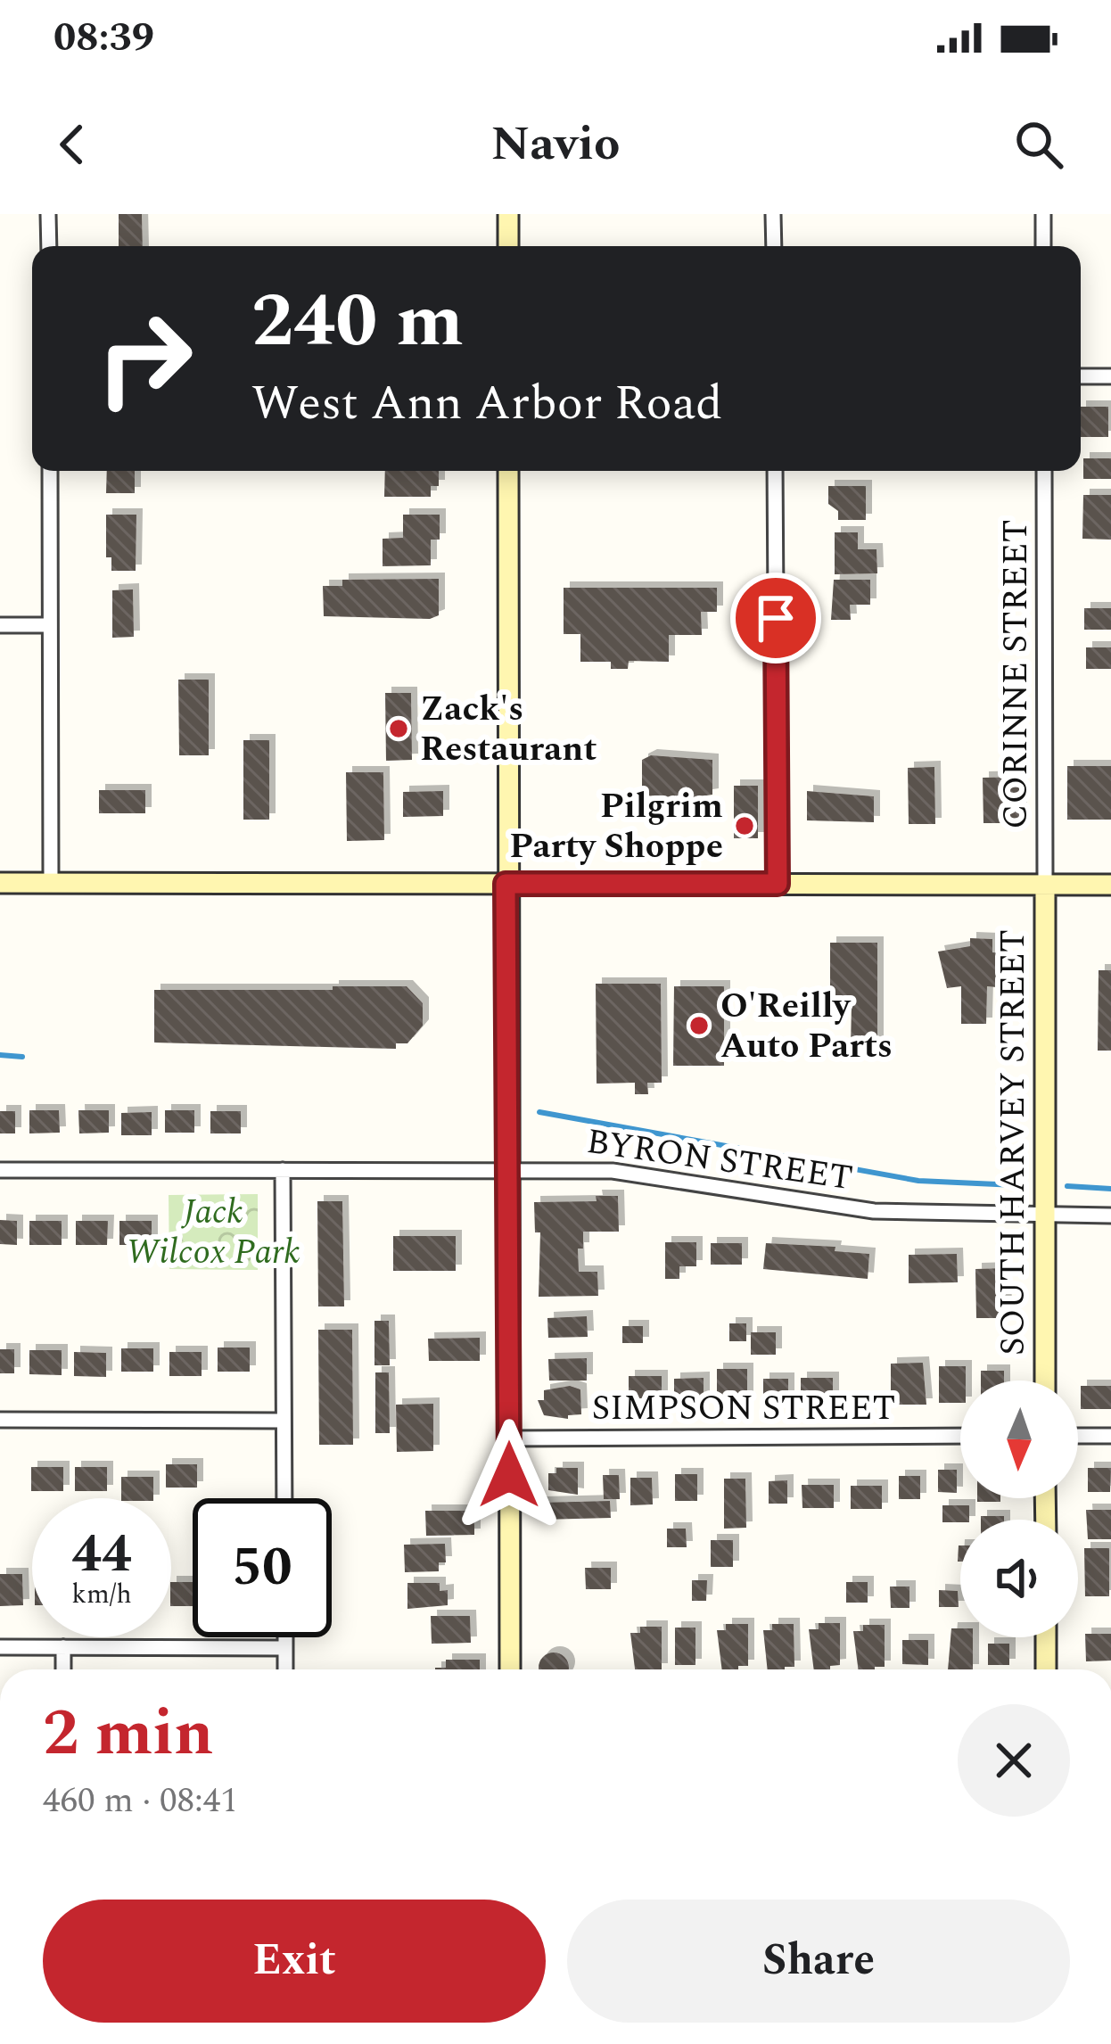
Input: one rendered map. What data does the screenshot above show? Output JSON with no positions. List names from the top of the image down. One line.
{"streets":{"main road":["SOUTH HARVEY STREET"],"street":["CORINNE STREET","BYRON STREET","SIMPSON STREET"]},"crossings":[["CORINNE STREET","SOUTH HARVEY STREET"],["SOUTH HARVEY STREET","BYRON STREET"]],"parks":["Jack Wilcox Park"],"places":["Zack's Restaurant","Pilgrim Party Shoppe","O'Reilly Auto Parts"],"north":"bottom","page":{"status":"08:39","header":"Navio","turn":["240 m","West Ann Arbor Road"],"speed":"44 km/h","limit":"50","heading":["2 min","460 m · 08:41"],"buttons":["Exit","Share"]}}
